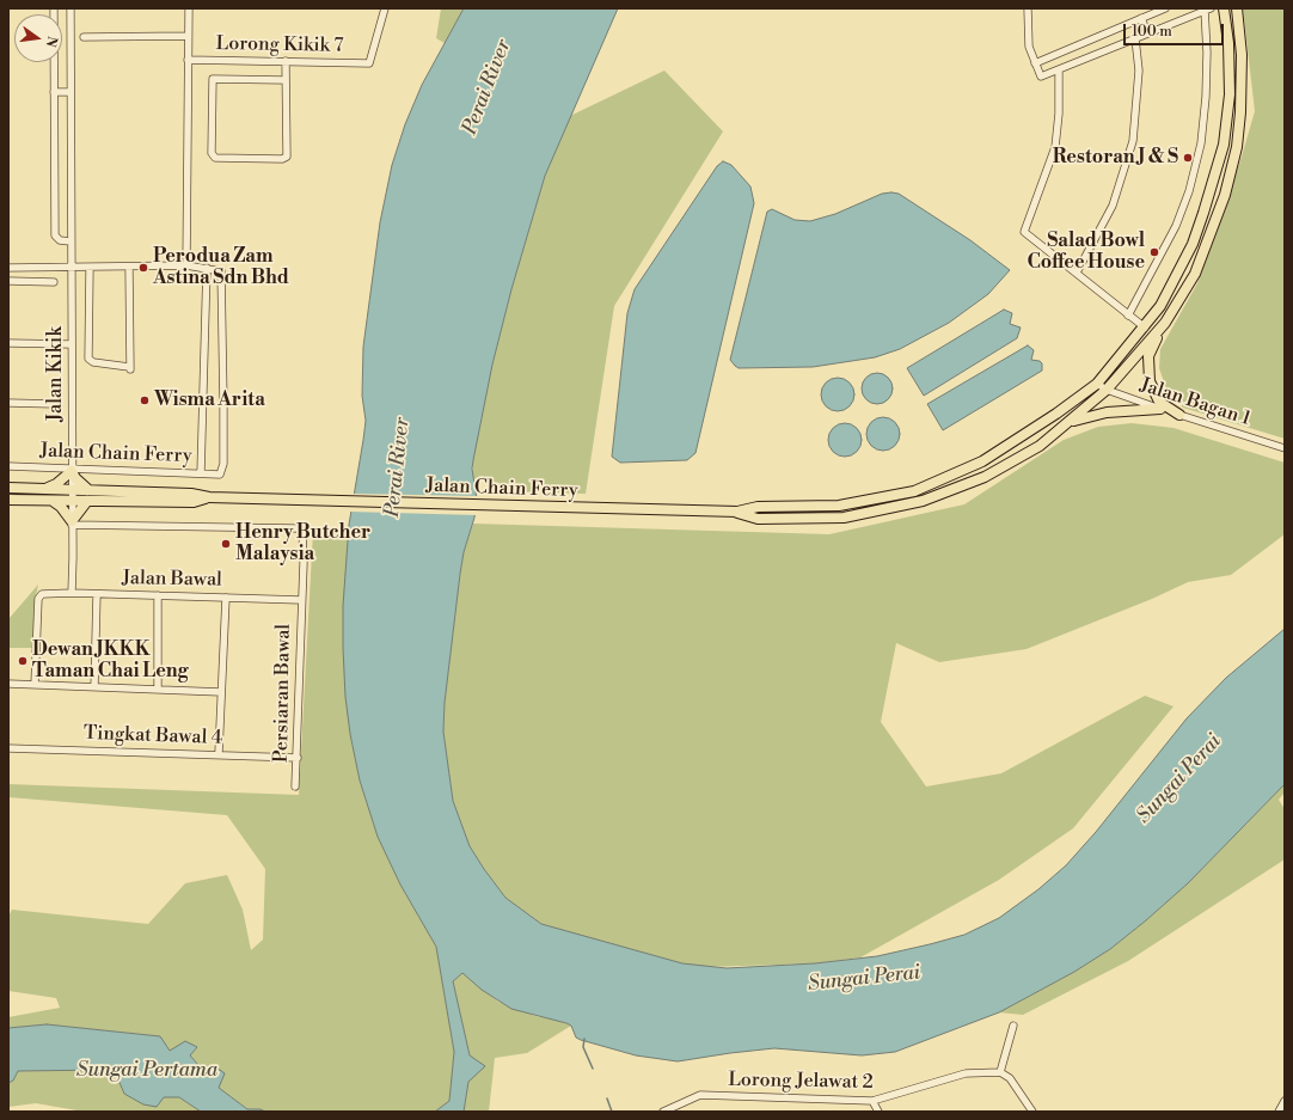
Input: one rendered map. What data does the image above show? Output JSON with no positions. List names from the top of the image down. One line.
{"streets":{"highway":["Jalan Chain Ferry"],"street":["Lorong Kikik 7","Jalan Kikik","Jalan Bagan 1","Jalan Bawal","Persiaran Bawal","Tingkat Bawal 4","Lorong Jelawat 2"]},"crossings":[["Jalan Kikik","Jalan Chain Ferry"],["Jalan Kikik","Jalan Bawal"],["Jalan Bagan 1","Jalan Chain Ferry"],["Jalan Bawal","Persiaran Bawal"],["Persiaran Bawal","Tingkat Bawal 4"]],"water":["Perai River","Sungai Perai","Sungai Pertama"],"places":["Restoran J & S","Salad Bowl Coffee House","Perodua Zam Astina Sdn Bhd","Wisma Arita","Henry Butcher Malaysia","Dewan JKKK Taman Chai Leng"],"scale_bar":"100 m","north":"right"}
